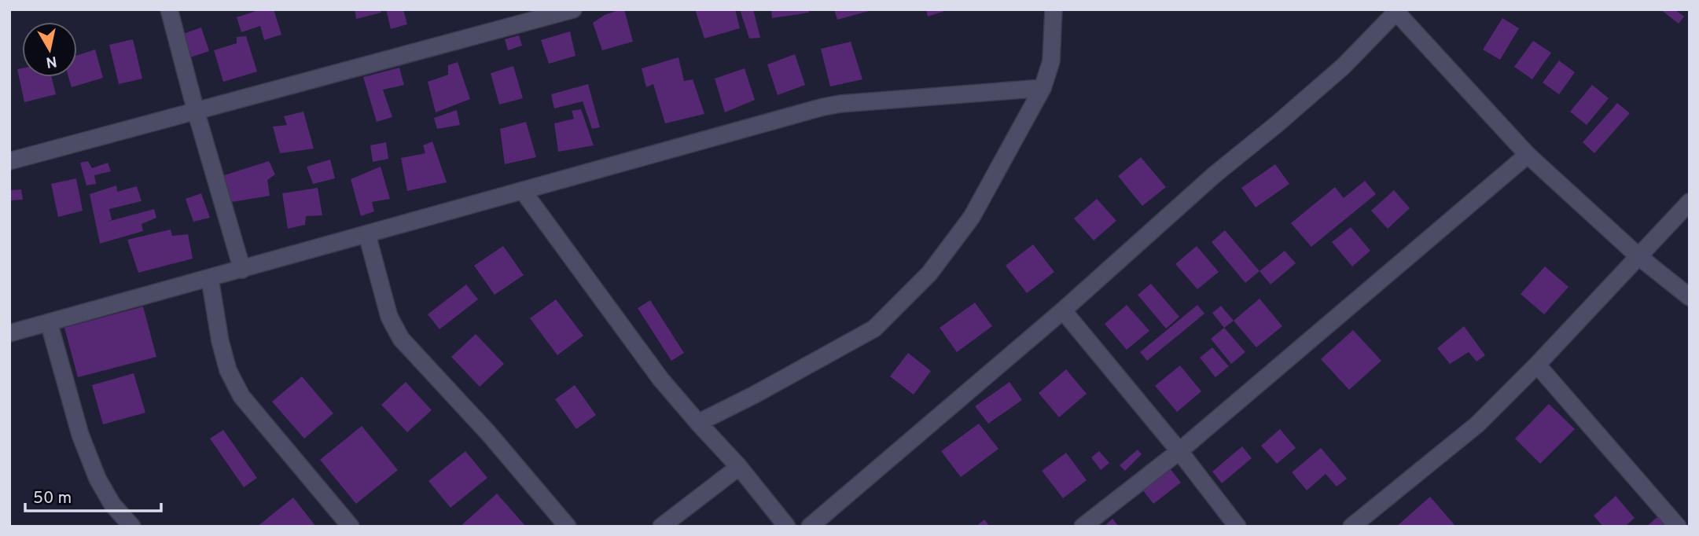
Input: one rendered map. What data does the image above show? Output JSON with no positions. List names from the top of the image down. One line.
{"scale_bar":"50 m","north":"bottom"}
